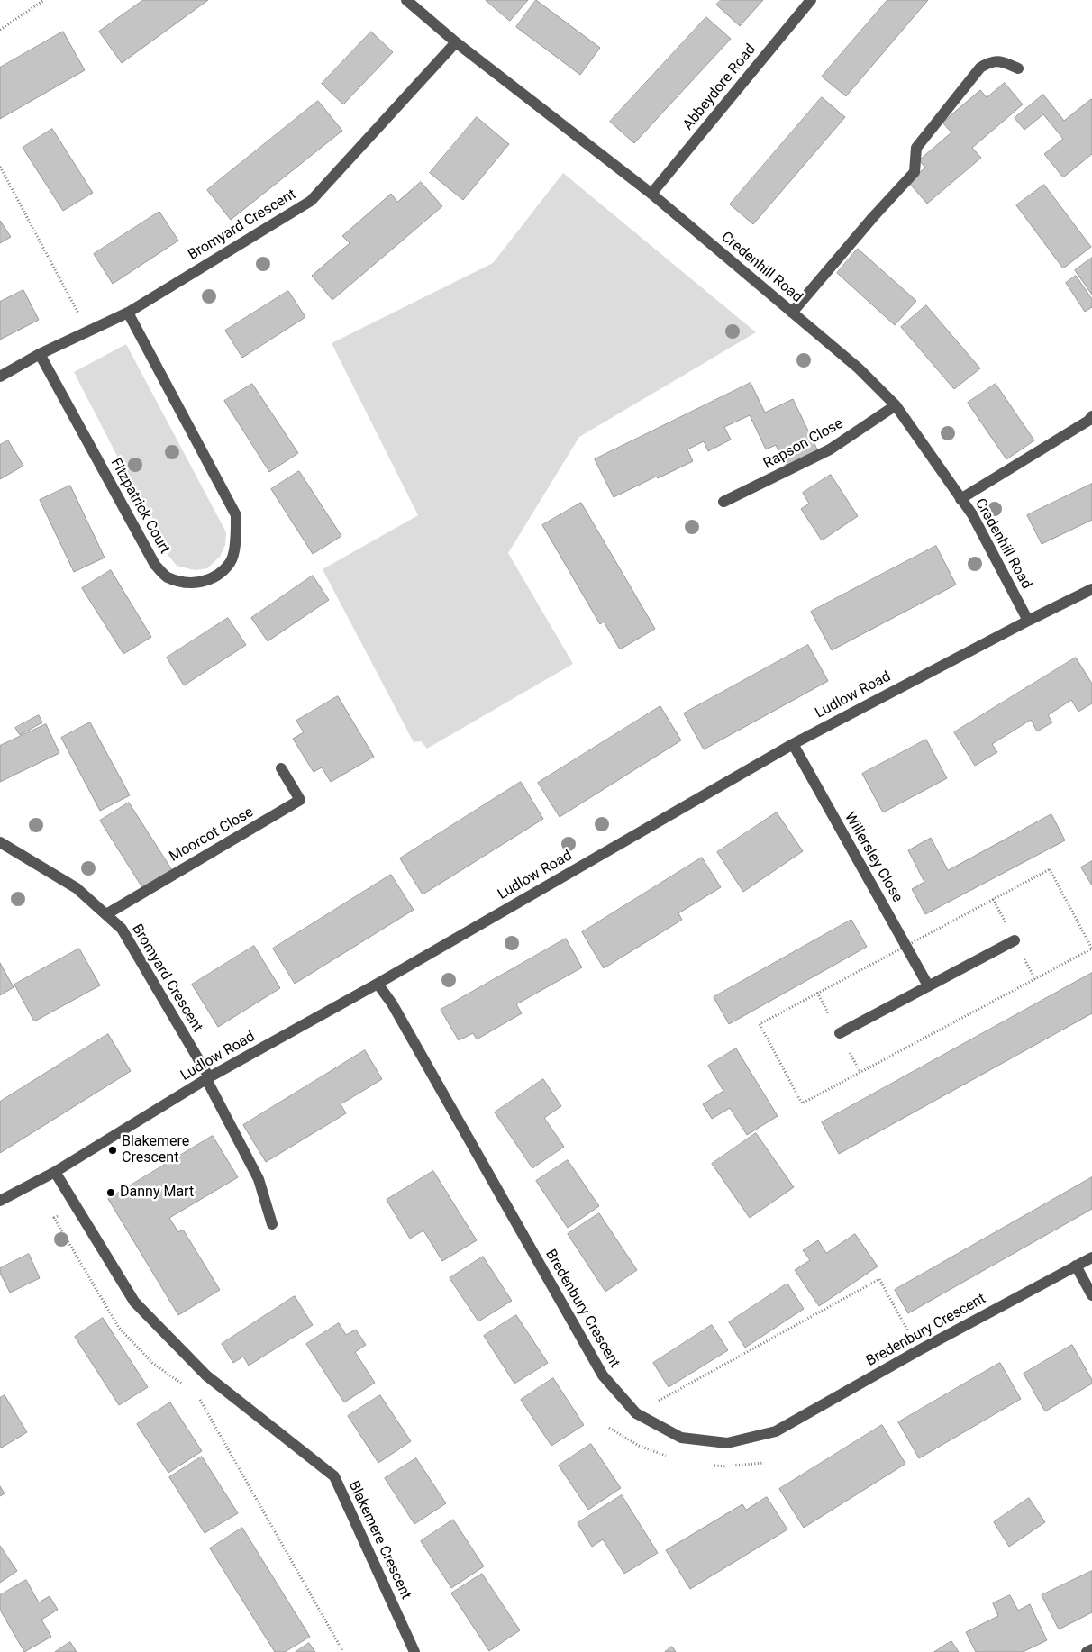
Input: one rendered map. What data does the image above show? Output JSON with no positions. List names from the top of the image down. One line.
{"streets":{"street":["Abbeydore Road","Bromyard Crescent","Credenhill Road","Rapson Close","Fitzpatrick Court","Ludlow Road","Moorcot Close","Willersley Close","Bredenbury Crescent","Blakemere Crescent"]},"crossings":[["Abbeydore Road","Credenhill Road"],["Bromyard Crescent","Credenhill Road"],["Bromyard Crescent","Fitzpatrick Court"],["Bromyard Crescent","Ludlow Road"],["Bromyard Crescent","Moorcot Close"],["Credenhill Road","Rapson Close"],["Credenhill Road","Ludlow Road"],["Ludlow Road","Willersley Close"],["Ludlow Road","Bredenbury Crescent"],["Ludlow Road","Blakemere Crescent"]],"places":["Blakemere Crescent","Danny Mart"]}
